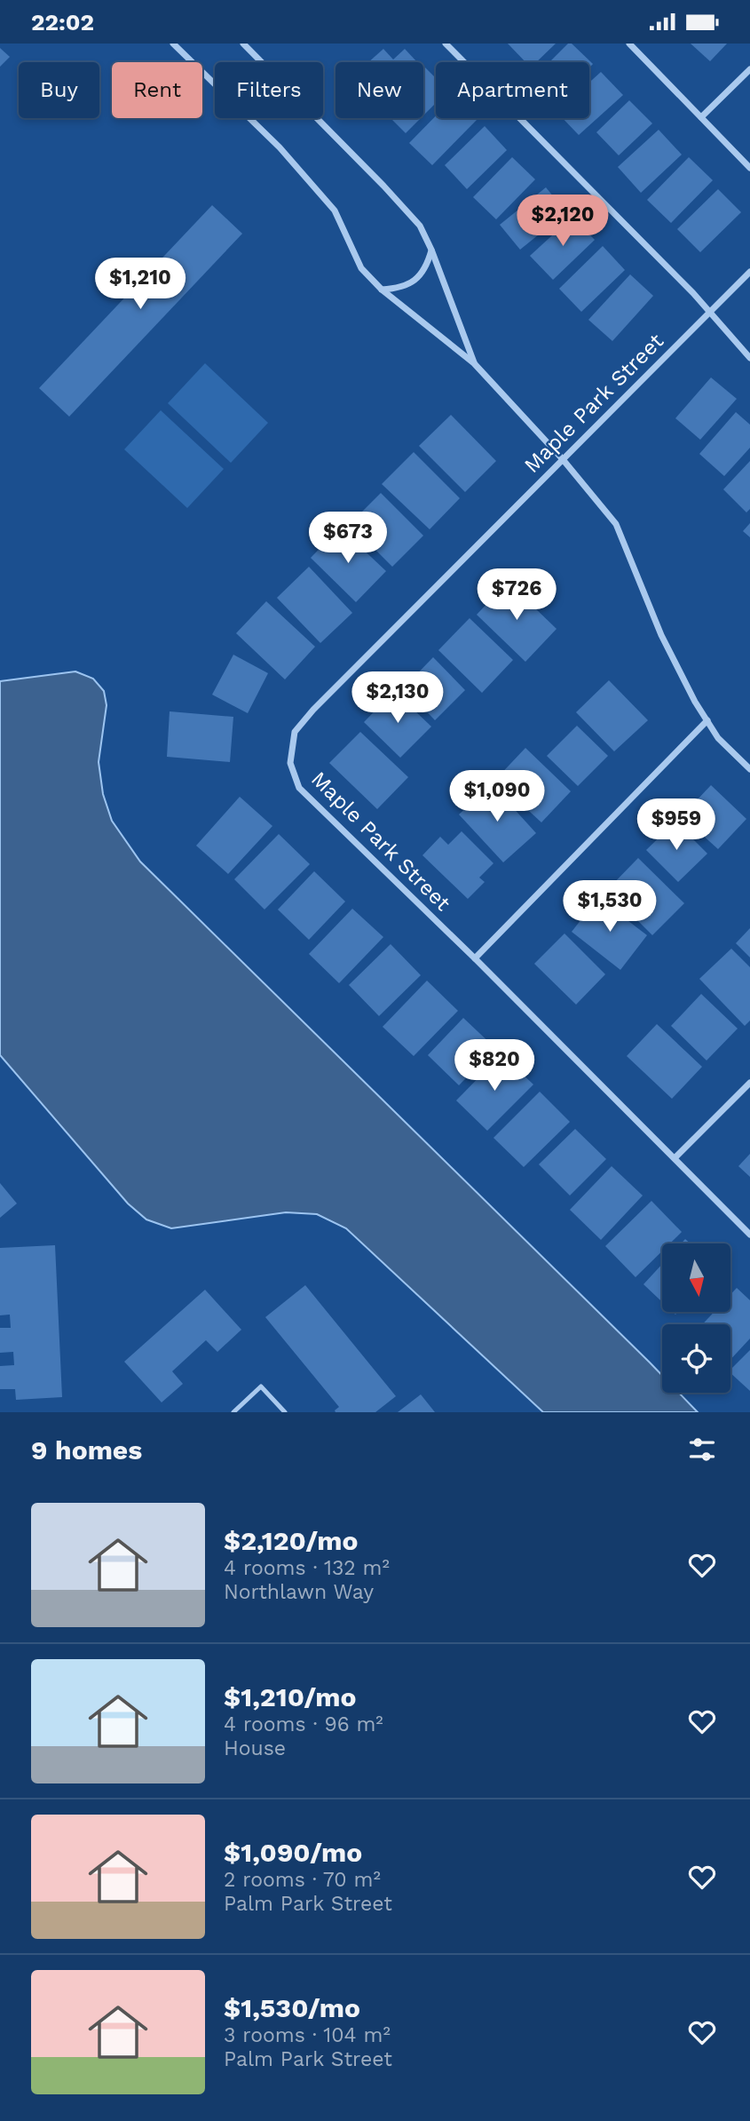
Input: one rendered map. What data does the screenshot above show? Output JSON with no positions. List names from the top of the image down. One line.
{"streets":{"street":["Maple Park Street"]},"north":"bottom","page":{"status":"22:02","chip":["Buy","Rent","Filters","New","Apartment"],"price":["$2,120","$1,210","$673","$726","$2,130","$1,090","$959","$1,530","$820"],"heading":"9 homes","list":[{"name":"$2,120/mo","note":"4 rooms · 132 m² · Northlawn Way"},{"name":"$1,210/mo","note":"4 rooms · 96 m² · House"},{"name":"$1,090/mo","note":"2 rooms · 70 m² · Palm Park Street"},{"name":"$1,530/mo","note":"3 rooms · 104 m² · Palm Park Street"}]}}
